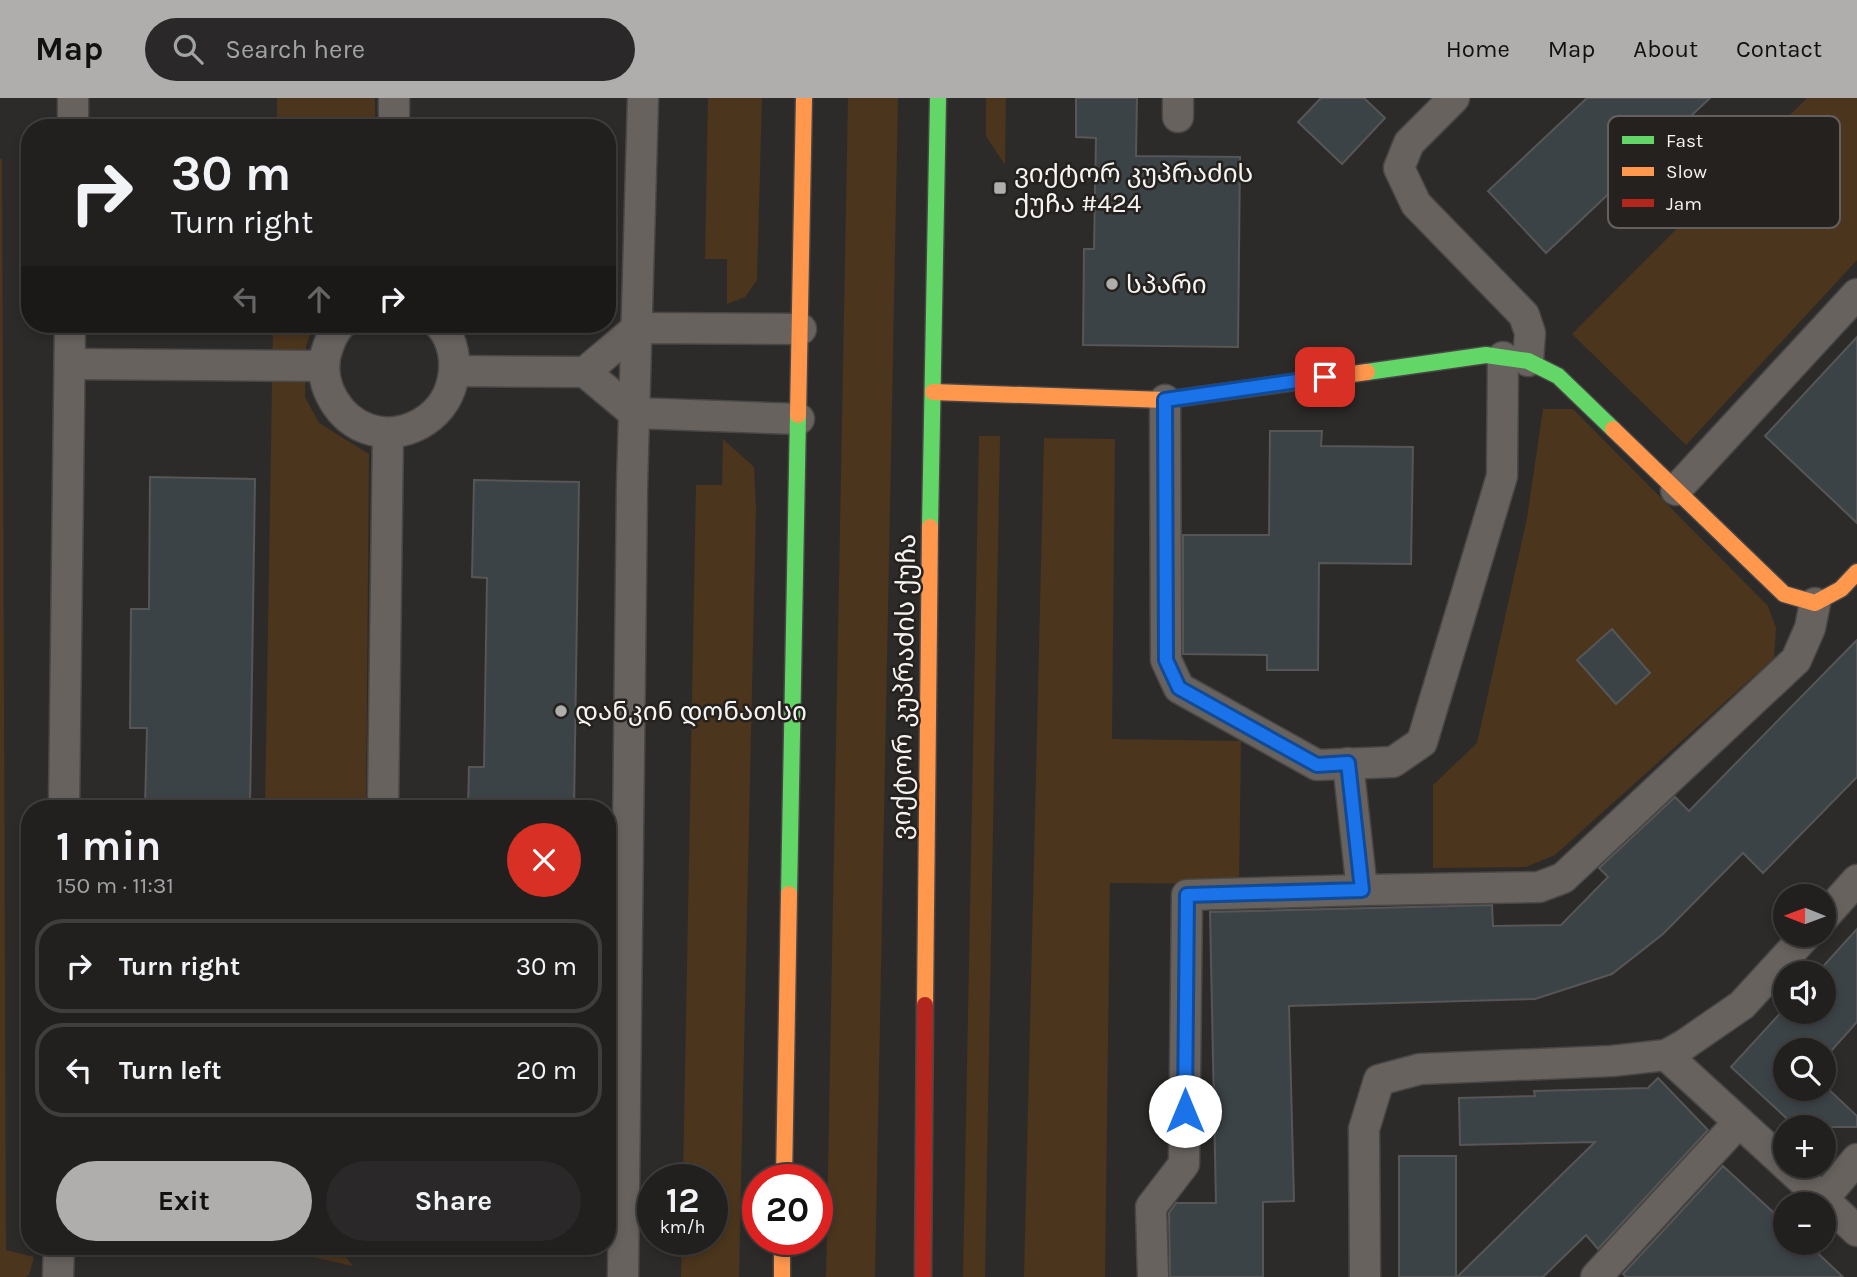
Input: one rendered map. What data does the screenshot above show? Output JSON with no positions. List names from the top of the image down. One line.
{"streets":{"main road":["ვიქტორ კუპრაძის ქუჩა"]},"places":{"transit":["ვიქტორ კუპრაძის ქუჩა #424"],"other":["სპარი","დანკინ დონათსი"]},"legend":["Fast","Slow","Jam"],"north":"left","page":{"header":"Map","search":"Search here","nav":["Home","Map","About","Contact"],"turn":["30 m","Turn right"],"heading":["1 min","150 m · 11:31"],"map_buttons":["+","−"],"list":[{"name":"Turn right","value":"30 m"},{"name":"Turn left","value":"20 m"}],"buttons":["Exit","Share"],"speed":"12 km/h","limit":"20"}}
